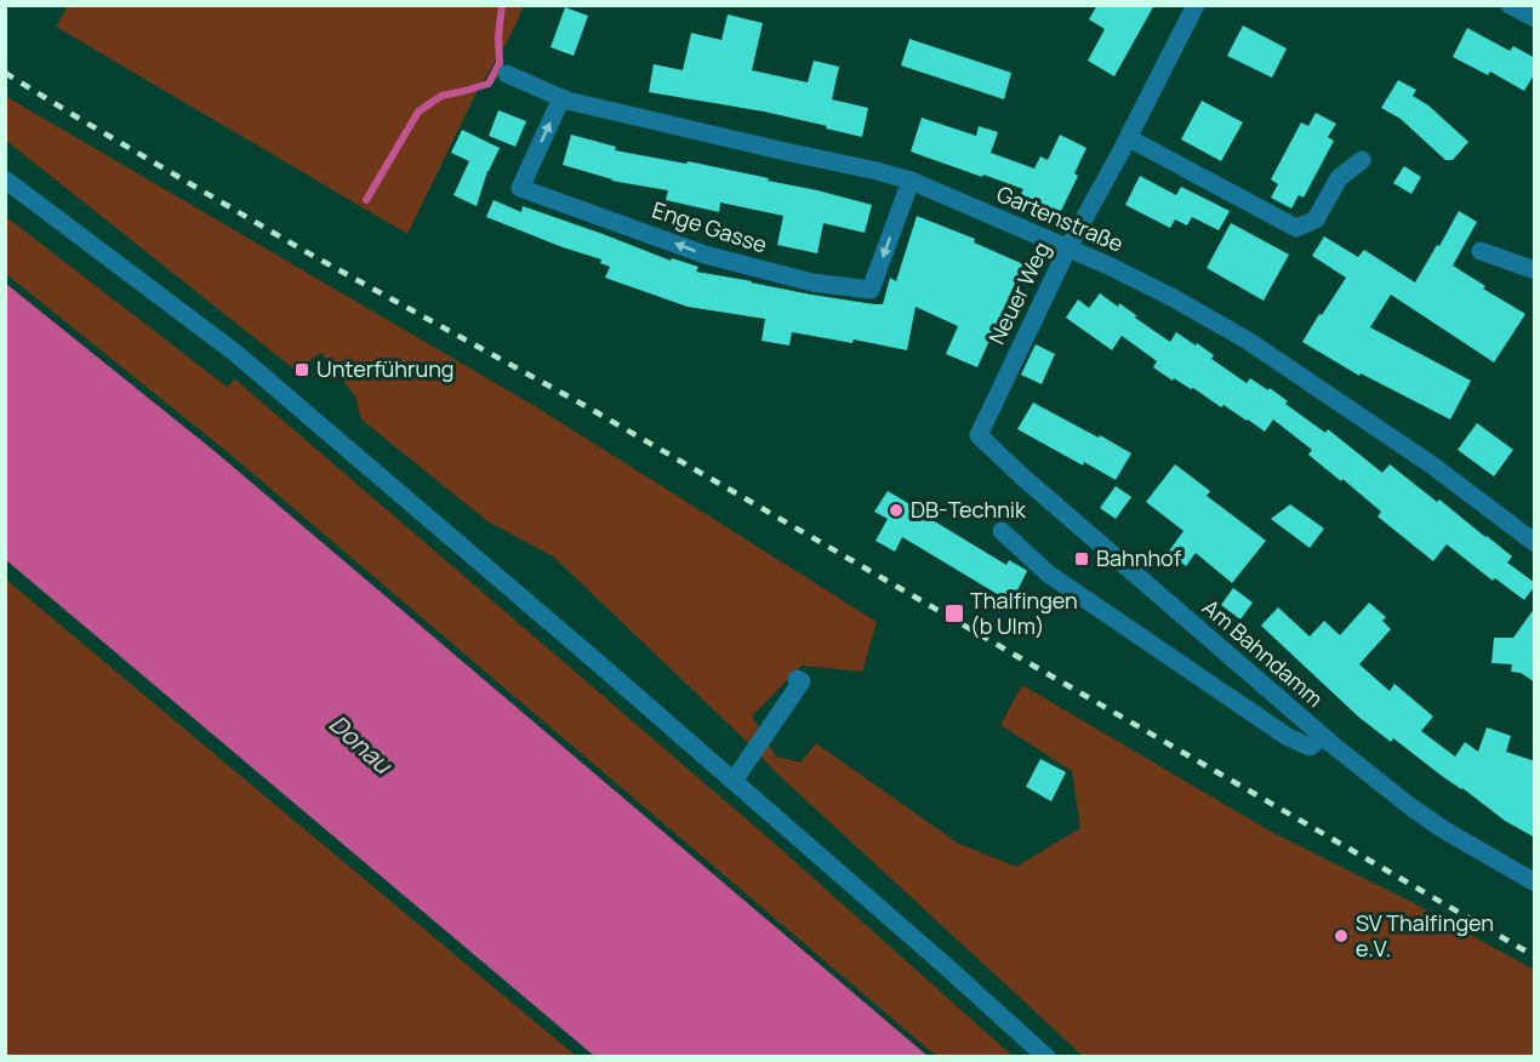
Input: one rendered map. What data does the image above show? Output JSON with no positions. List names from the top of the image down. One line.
{"streets":{"street":["Gartenstraße","Enge Gasse","Neuer Weg","Am Bahndamm"]},"crossings":[["Gartenstraße","Enge Gasse"],["Gartenstraße","Neuer Weg"],["Neuer Weg","Am Bahndamm"]],"water":["Donau"],"places":{"transit":["Unterführung","Bahnhof","Thalfingen (b Ulm)"],"other":["DB-Technik","SV Thalfingen e.V."]}}
